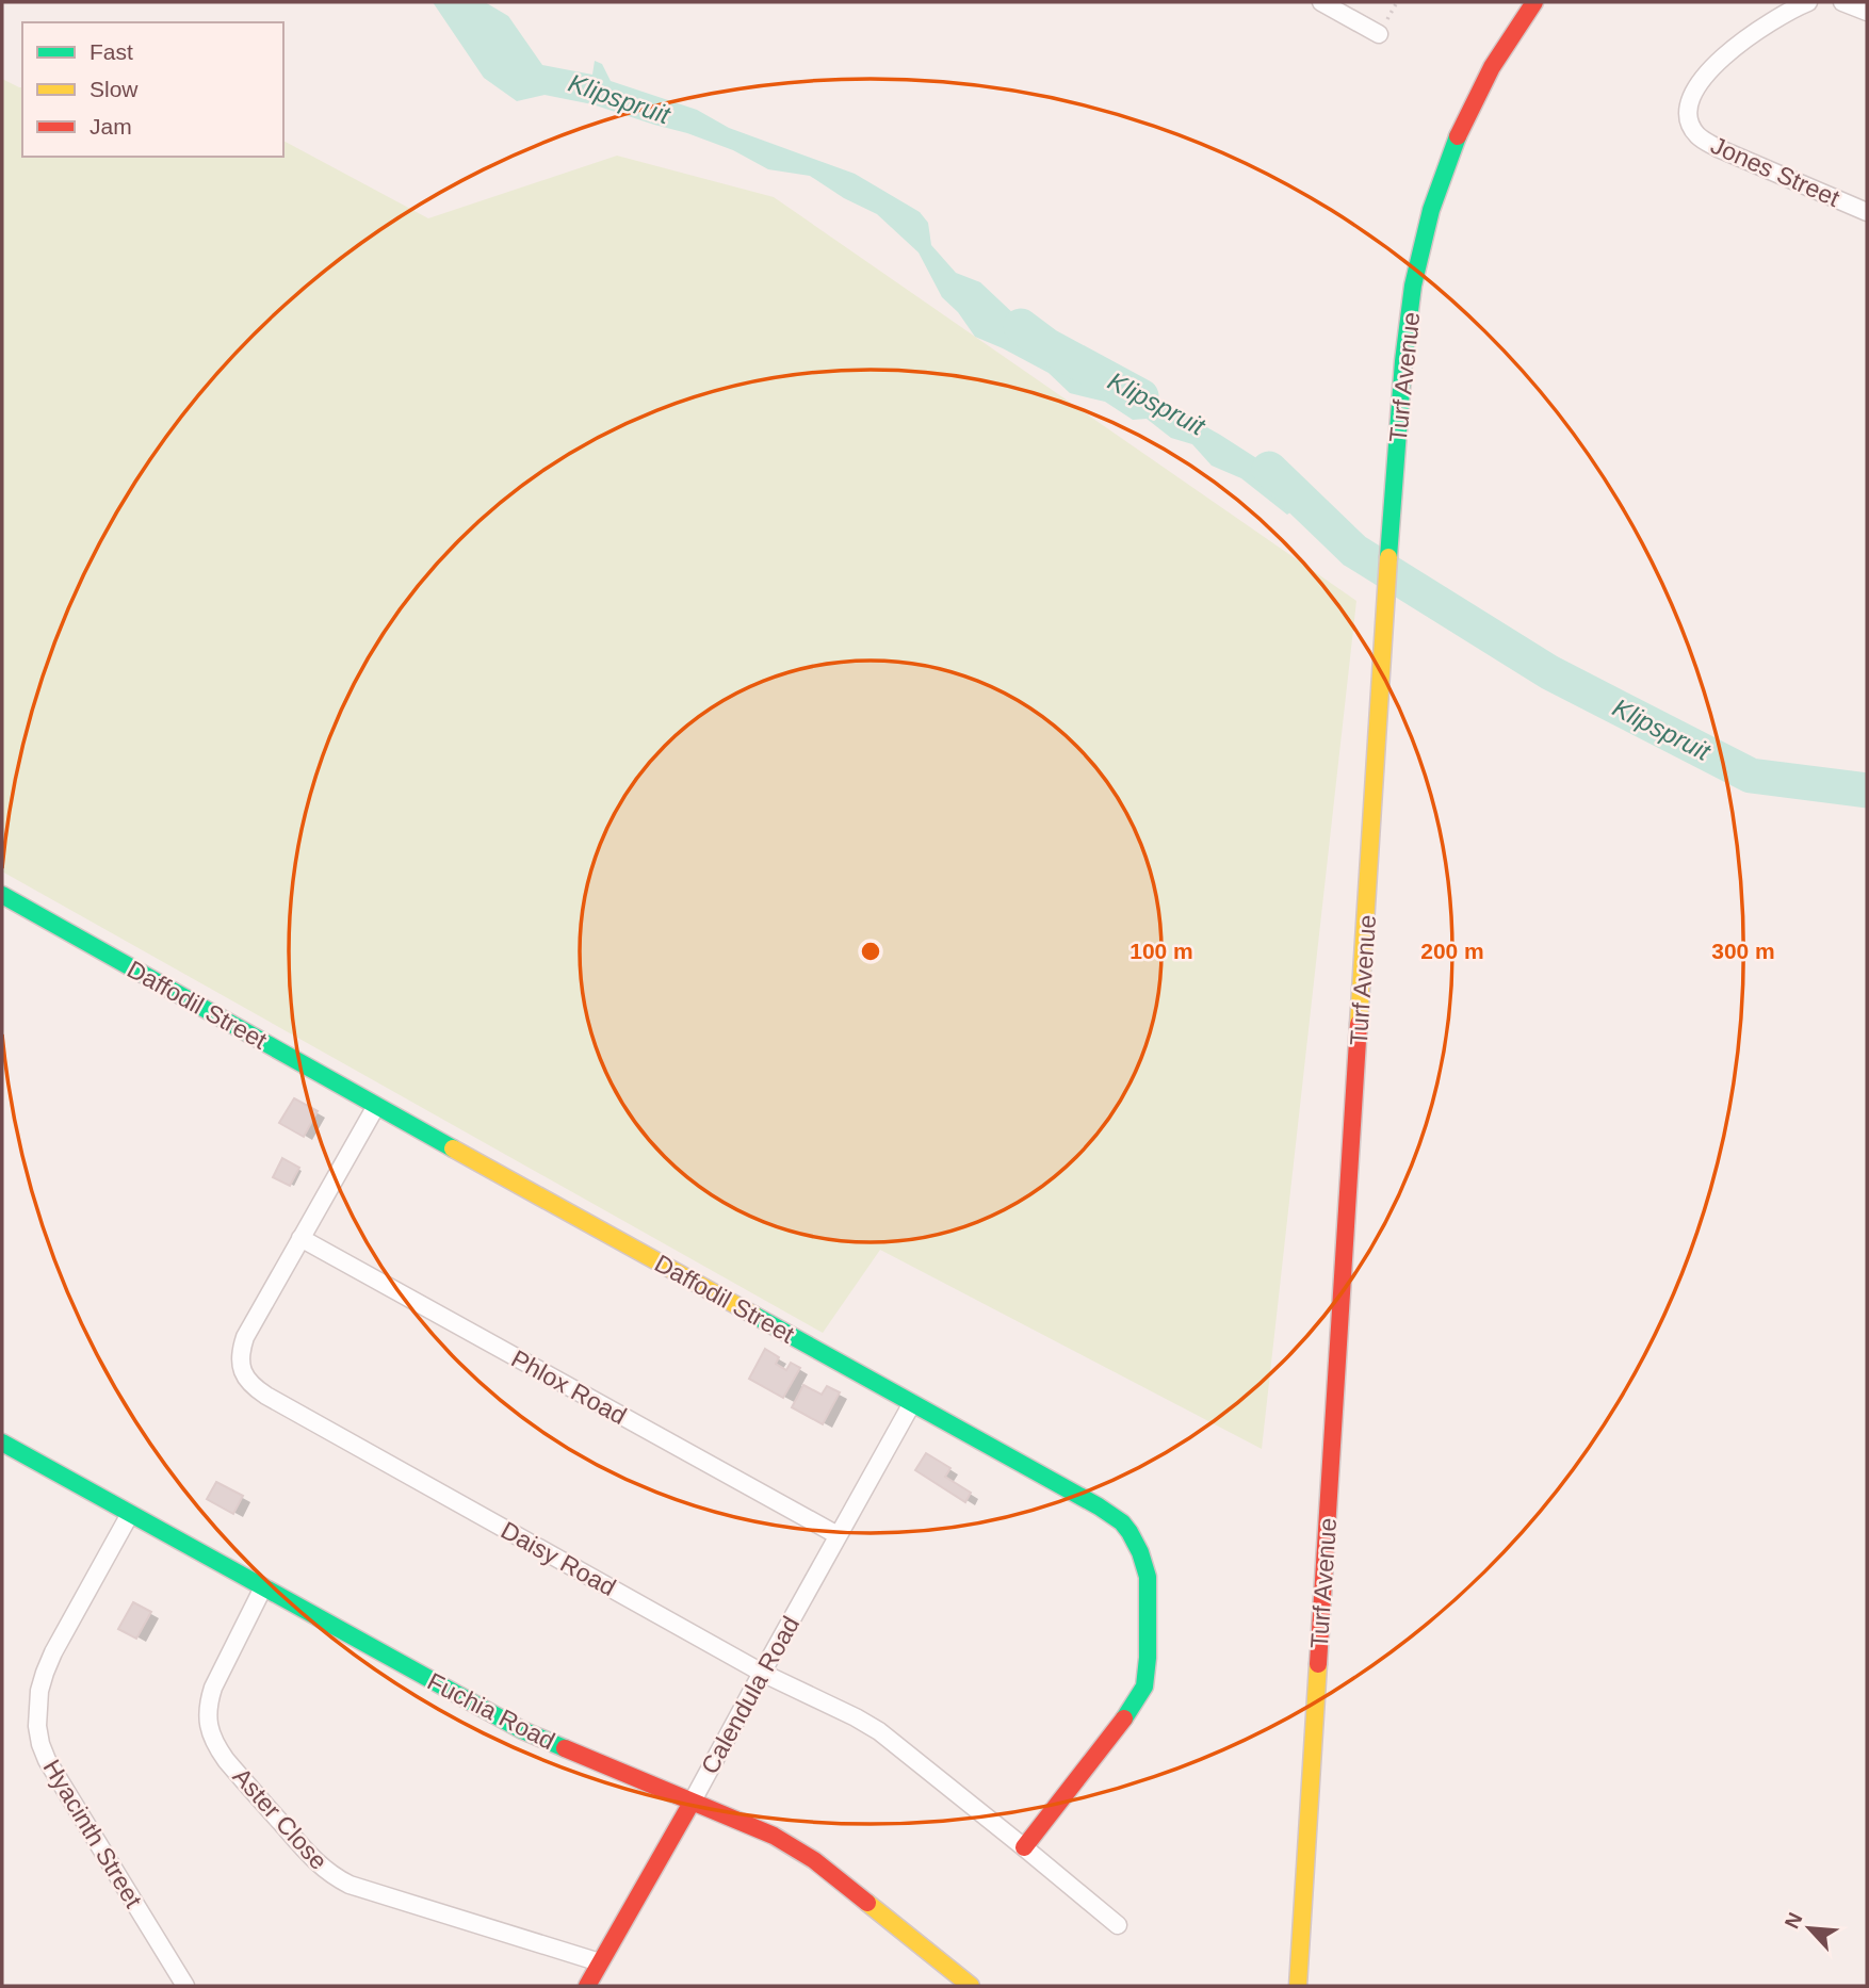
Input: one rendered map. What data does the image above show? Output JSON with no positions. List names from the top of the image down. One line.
{"streets":{"street":["Jones Street","Turf Avenue","Daffodil Street","Phlox Road","Daisy Road","Calendula Road","Fuchia Road","Aster Close","Hyacinth Street"]},"crossings":[["Daffodil Street","Daisy Road"],["Daffodil Street","Calendula Road"],["Phlox Road","Daisy Road"],["Phlox Road","Calendula Road"],["Daisy Road","Calendula Road"],["Calendula Road","Fuchia Road"],["Calendula Road","Aster Close"],["Fuchia Road","Aster Close"],["Fuchia Road","Hyacinth Street"]],"water":["Klipspruit"],"legend":["Fast","Slow","Jam"],"north":"top left","rings":["100 m","200 m","300 m"]}
